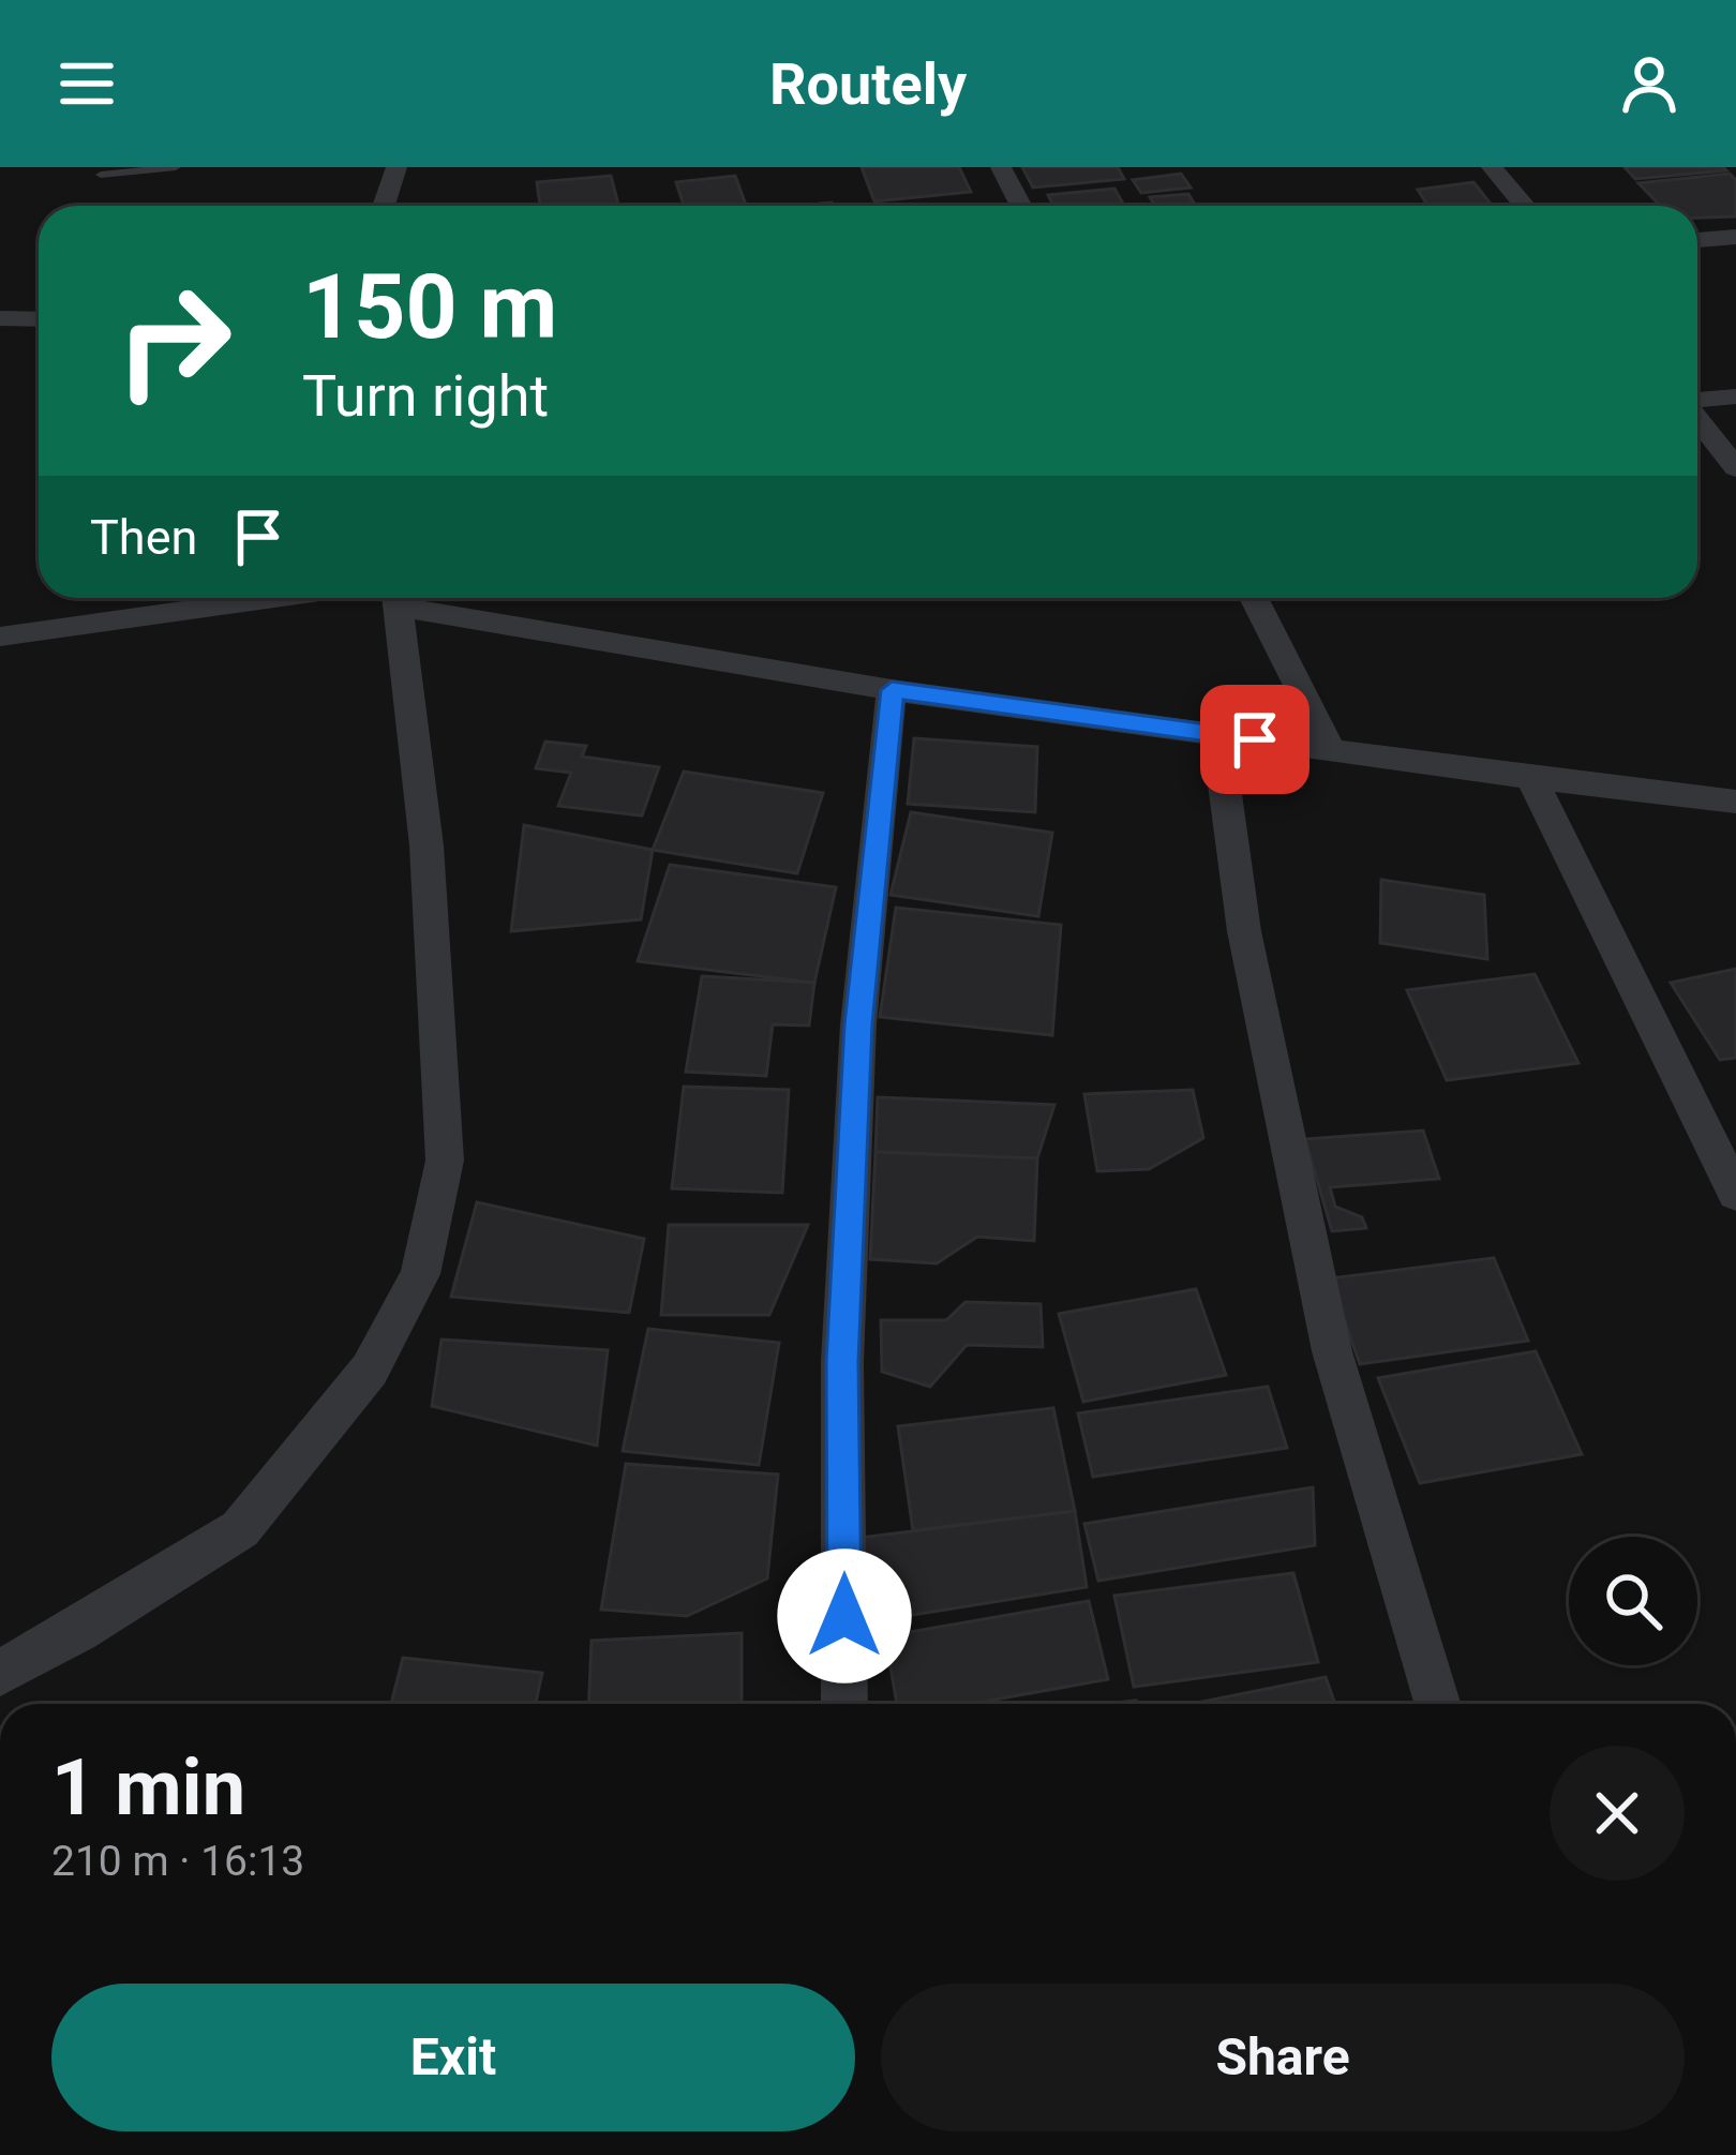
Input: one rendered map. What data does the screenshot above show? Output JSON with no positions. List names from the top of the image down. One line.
{"page":{"header":"Routely","turn":["150 m","Turn right"],"then":"Then","heading":["1 min","210 m · 16:13"],"buttons":["Exit","Share"]}}
